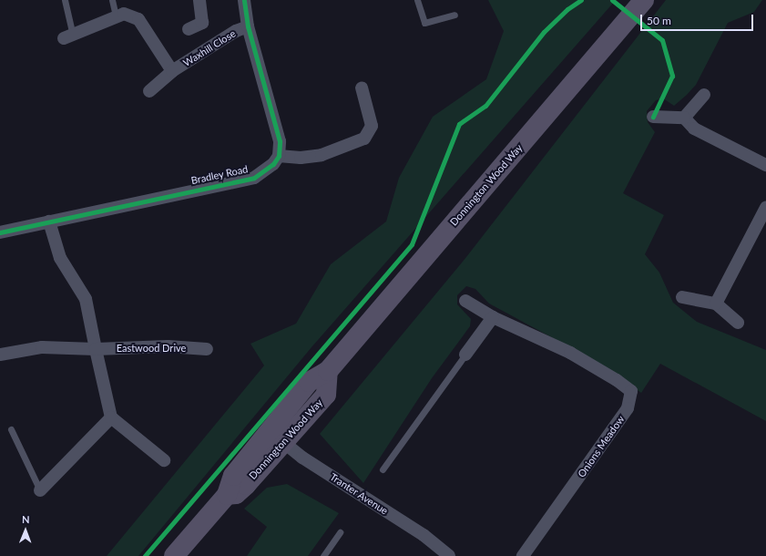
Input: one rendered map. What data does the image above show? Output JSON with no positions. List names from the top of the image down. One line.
{"streets":{"main road":["Donnington Wood Way"],"street":["Waxhill Close","Bradley Road","Eastwood Drive","Onions Meadow","Tranter Avenue"]},"crossings":[["Donnington Wood Way","Tranter Avenue"]],"scale_bar":"50 m","north":"top"}
